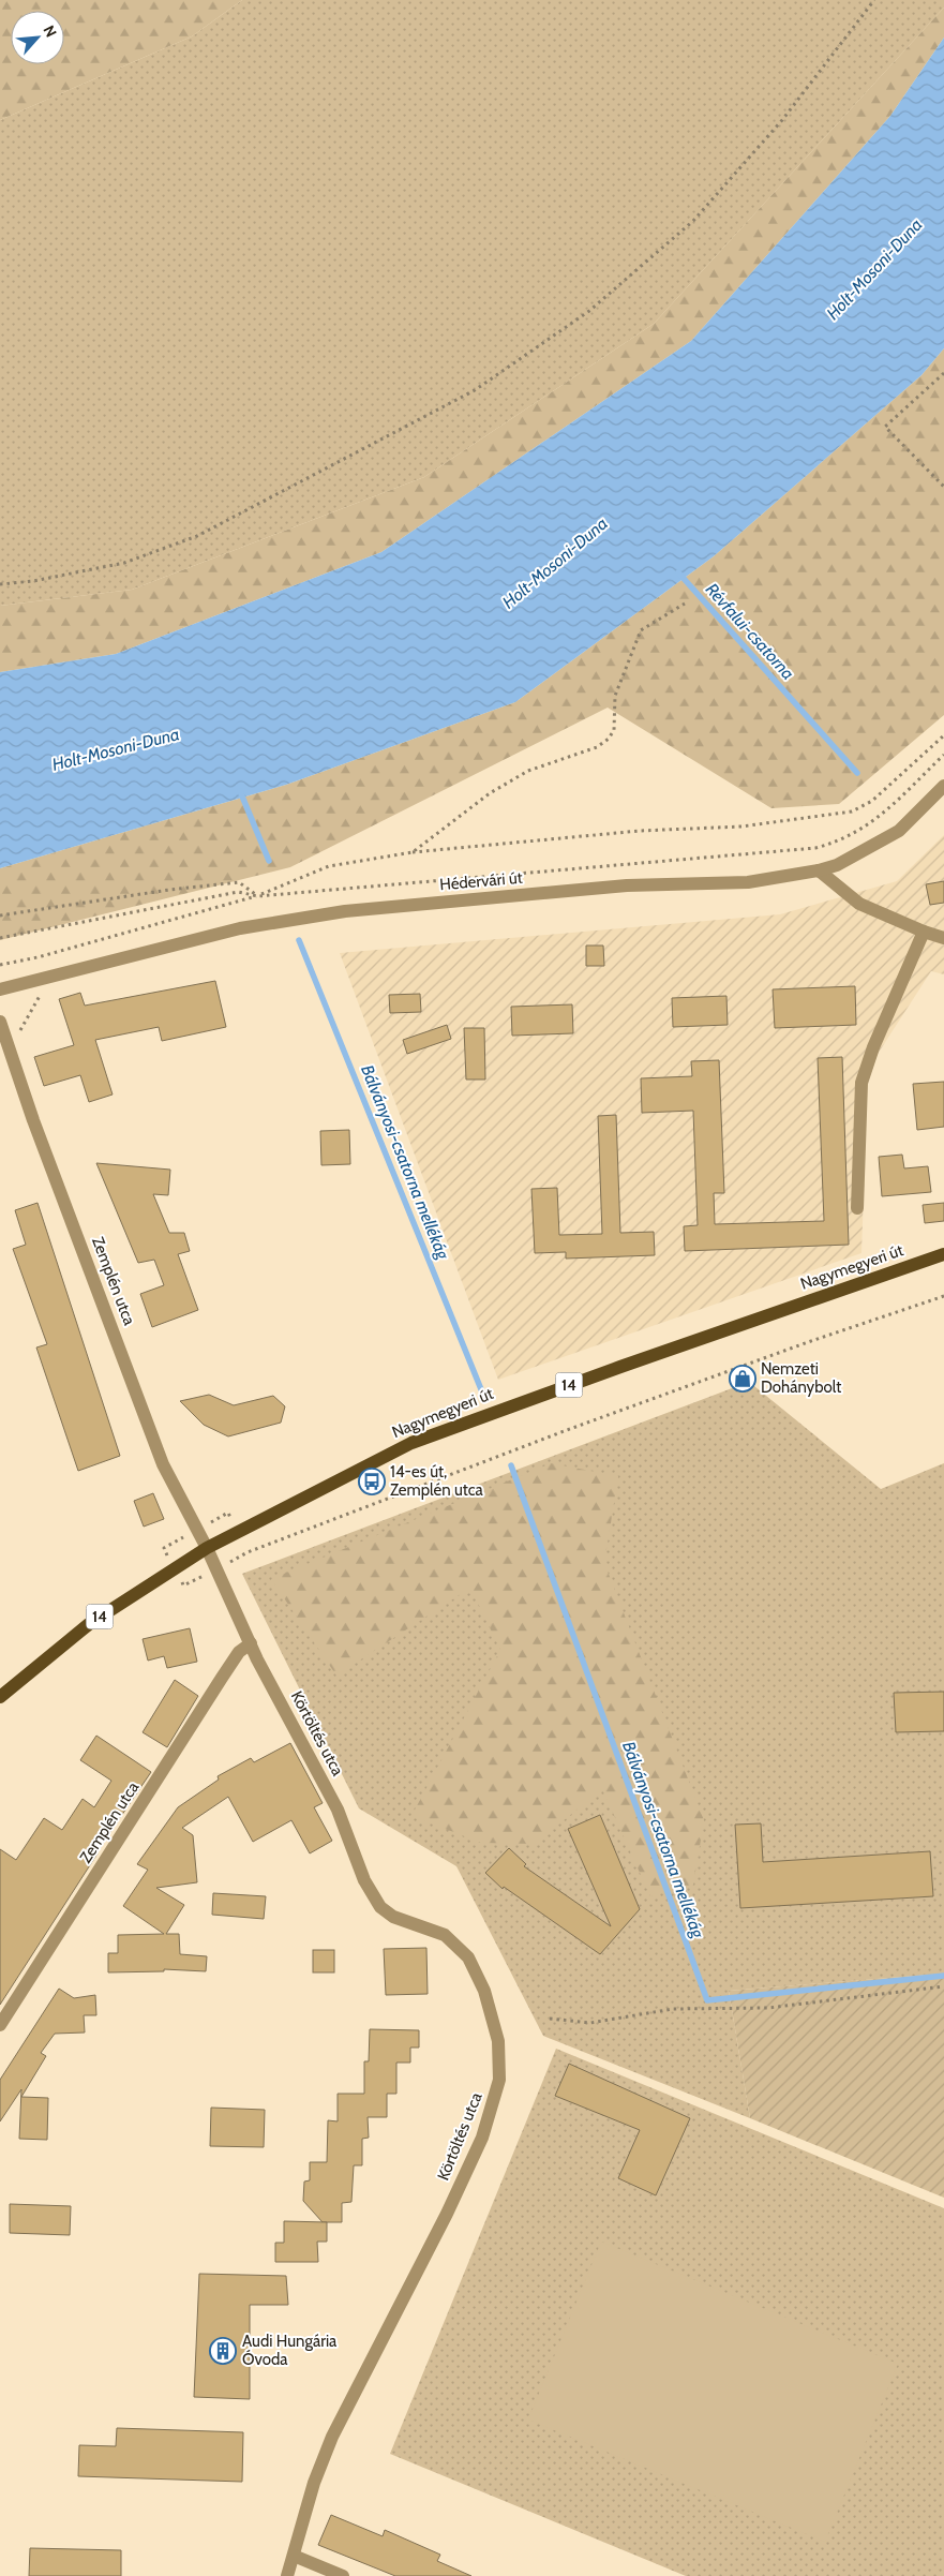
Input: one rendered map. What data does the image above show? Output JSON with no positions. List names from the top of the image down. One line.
{"streets":{"main road":["Nagymegyeri út","14"],"street":["Hédervári út","Zemplén utca","Körtöltés utca"]},"crossings":[["Nagymegyeri út","Zemplén utca"],["Nagymegyeri út","Körtöltés utca"],["Zemplén utca","Körtöltés utca"]],"water":["Holt-Mosoni-Duna","Révfalui-csatorna","Bálványosi-csatorna mellékág"],"places":{"shop":["Nemzeti Dohánybolt"],"bus stop":["14-es út, Zemplén utca"],"building":["Audi Hungária Óvoda"]},"north":"top right"}
